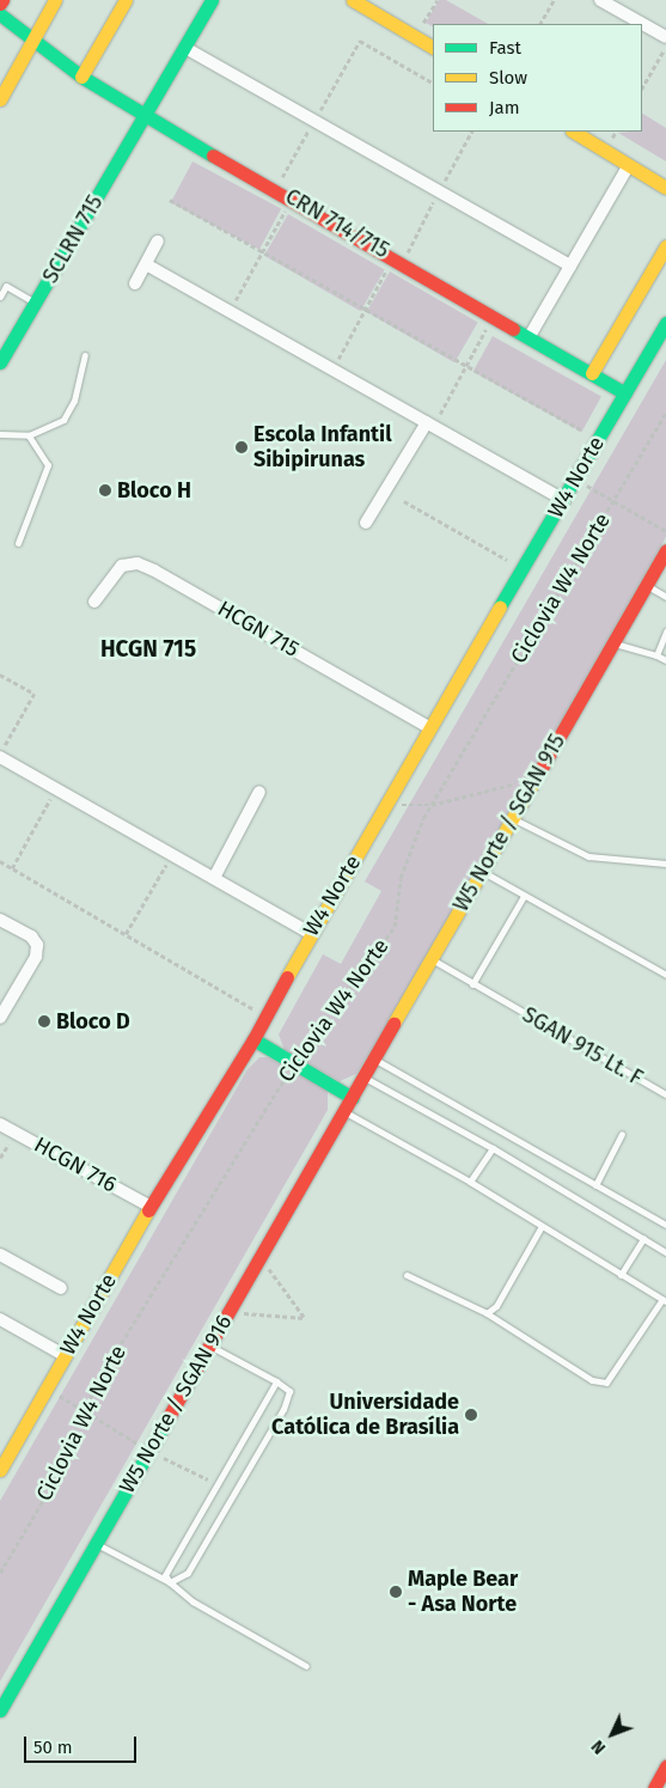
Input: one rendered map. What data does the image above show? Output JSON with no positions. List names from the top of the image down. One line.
{"streets":{"main road":["CRN 714/715","SCLRN 715","W4 Norte","W5 Norte / SGAN 915","W5 Norte / SGAN 916"],"street":["HCGN 715","HCGN 716"],"lane":["SGAN 915 Lt. F"],"path":["Ciclovia W4 Norte"]},"crossings":[["CRN 714/715","SCLRN 715"],["CRN 714/715","W4 Norte"],["W4 Norte","HCGN 715"],["W4 Norte","HCGN 716"],["W5 Norte / SGAN 915","SGAN 915 Lt. F"],["W5 Norte / SGAN 915","W5 Norte / SGAN 916"]],"districts":["HCGN 715"],"places":["Escola Infantil Sibipirunas","Bloco H","Bloco D","Universidade Católica de Brasília","Maple Bear - Asa Norte"],"legend":["Fast","Slow","Jam"],"scale_bar":"50 m","north":"bottom left"}
